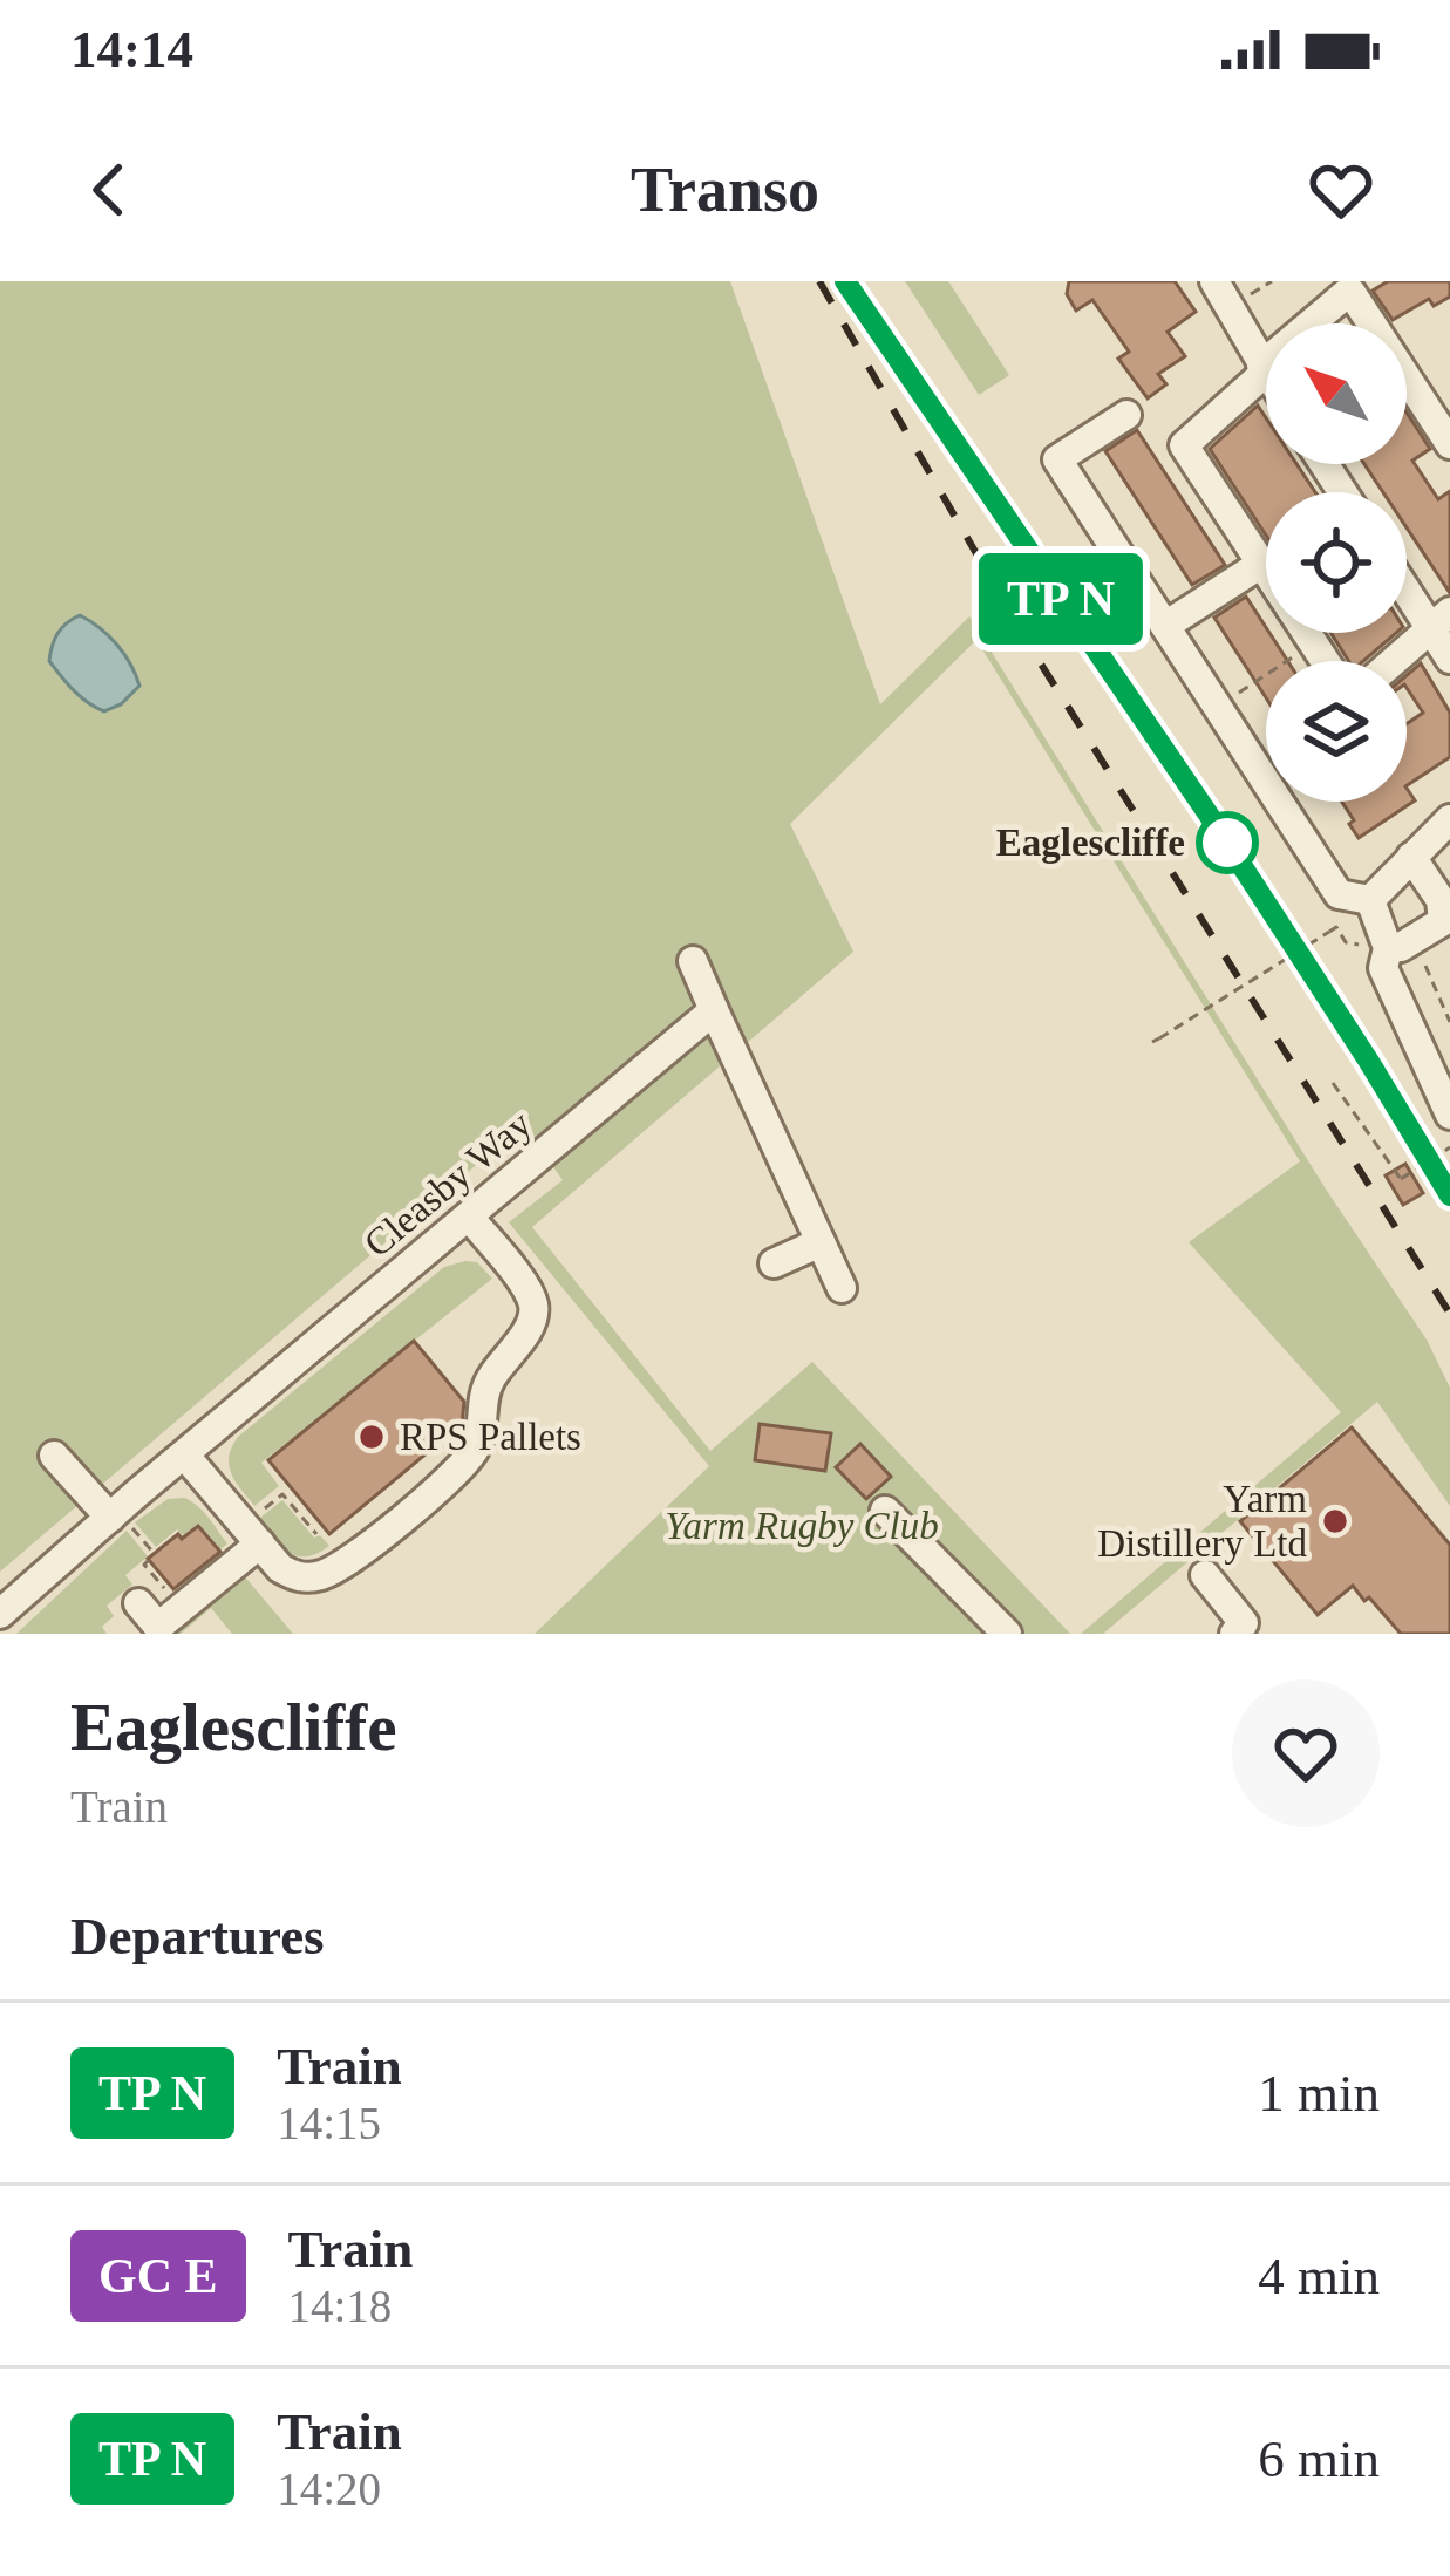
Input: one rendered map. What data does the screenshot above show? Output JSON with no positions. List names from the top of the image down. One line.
{"streets":{"street":["Cleasby Way"]},"parks":["Yarm Rugby Club"],"places":["Eaglescliffe","RPS Pallets","Yarm Distillery Ltd"],"north":"top left","page":{"status":"14:14","header":"Transo","on_map":"TP N","heading":[["Eaglescliffe","Train"],"Departures"],"list":[{"mark":"TP N","name":"Train","note":"14:15","value":"1 min"},{"mark":"GC E","name":"Train","note":"14:18","value":"4 min"},{"mark":"TP N","name":"Train","note":"14:20","value":"6 min"}]}}
